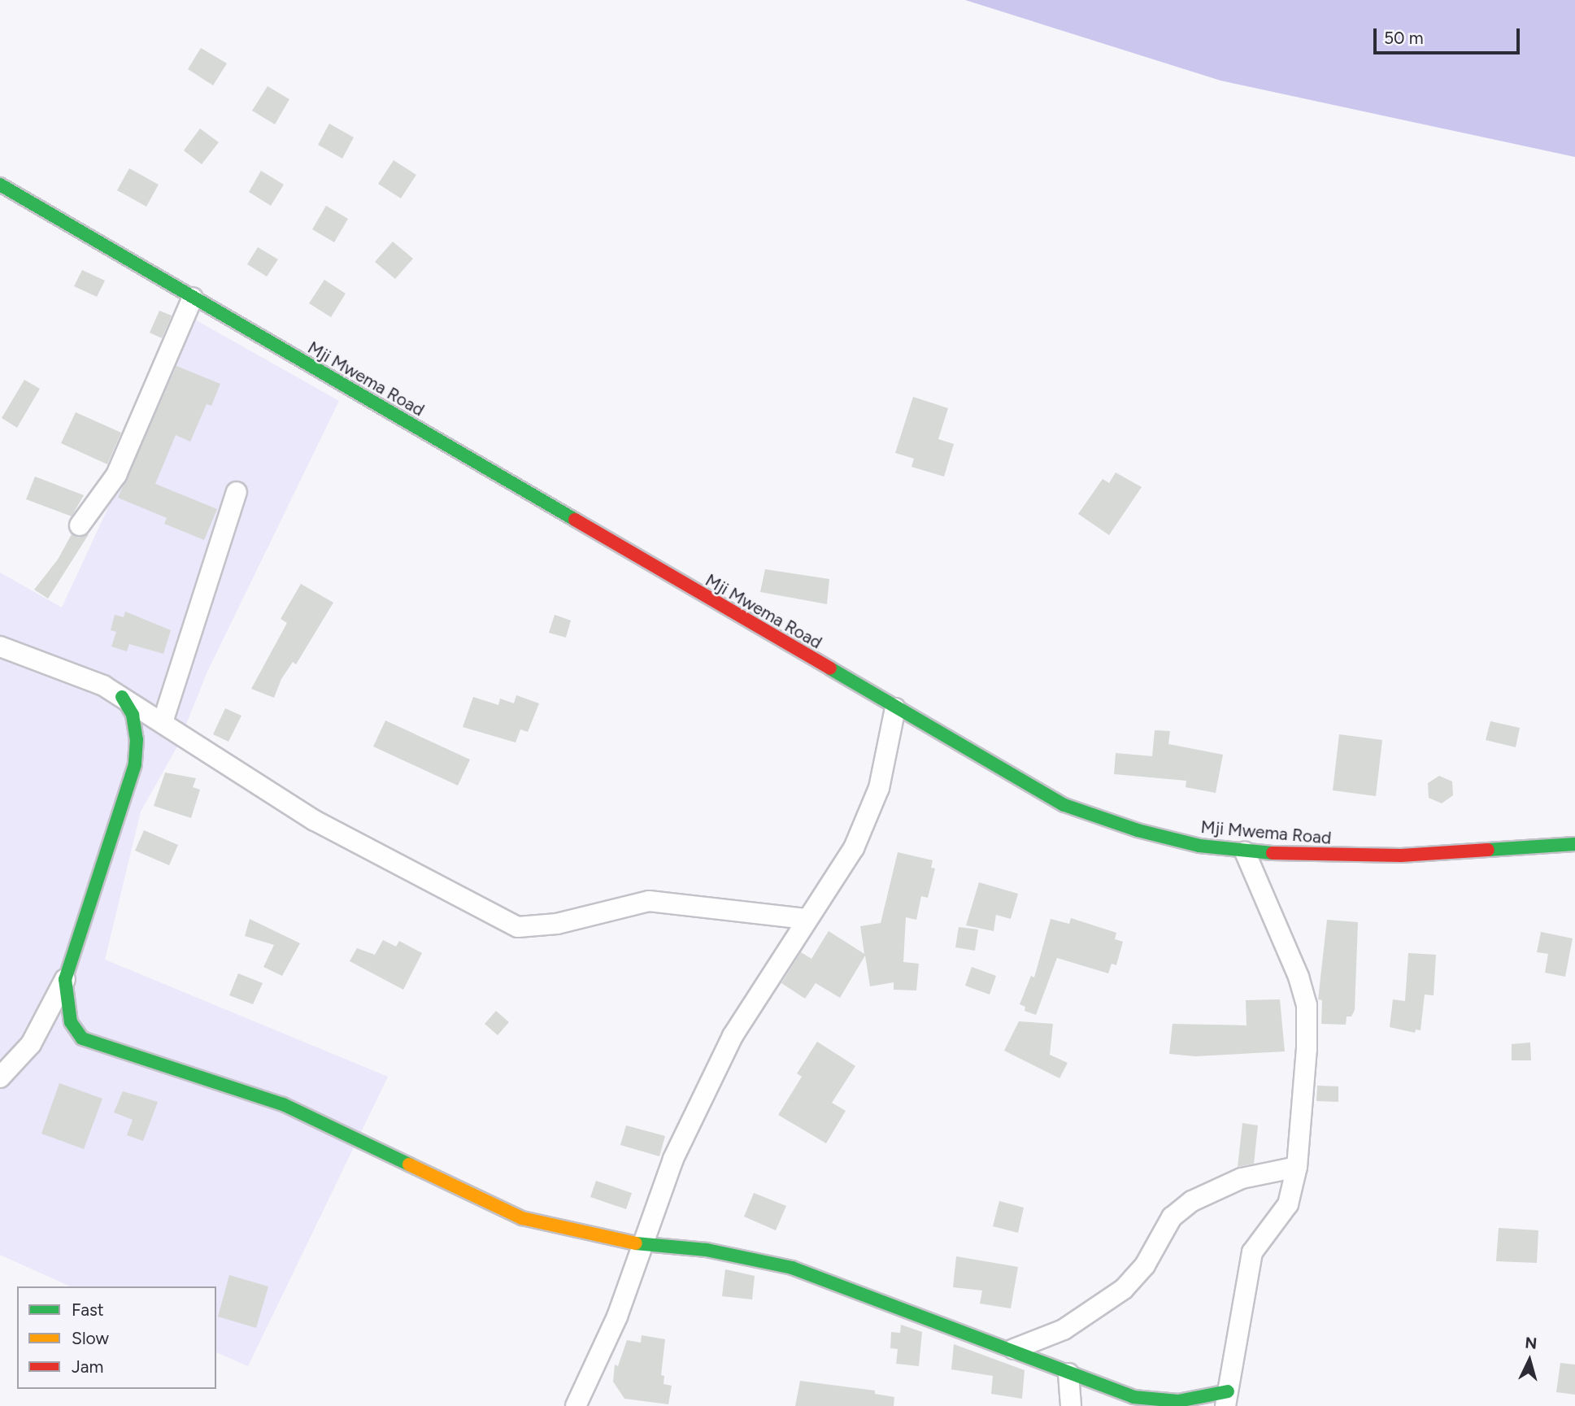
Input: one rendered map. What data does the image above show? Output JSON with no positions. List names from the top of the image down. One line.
{"streets":{"main road":["Mji Mwema Road"]},"legend":["Fast","Slow","Jam"],"scale_bar":"50 m","north":"top"}
